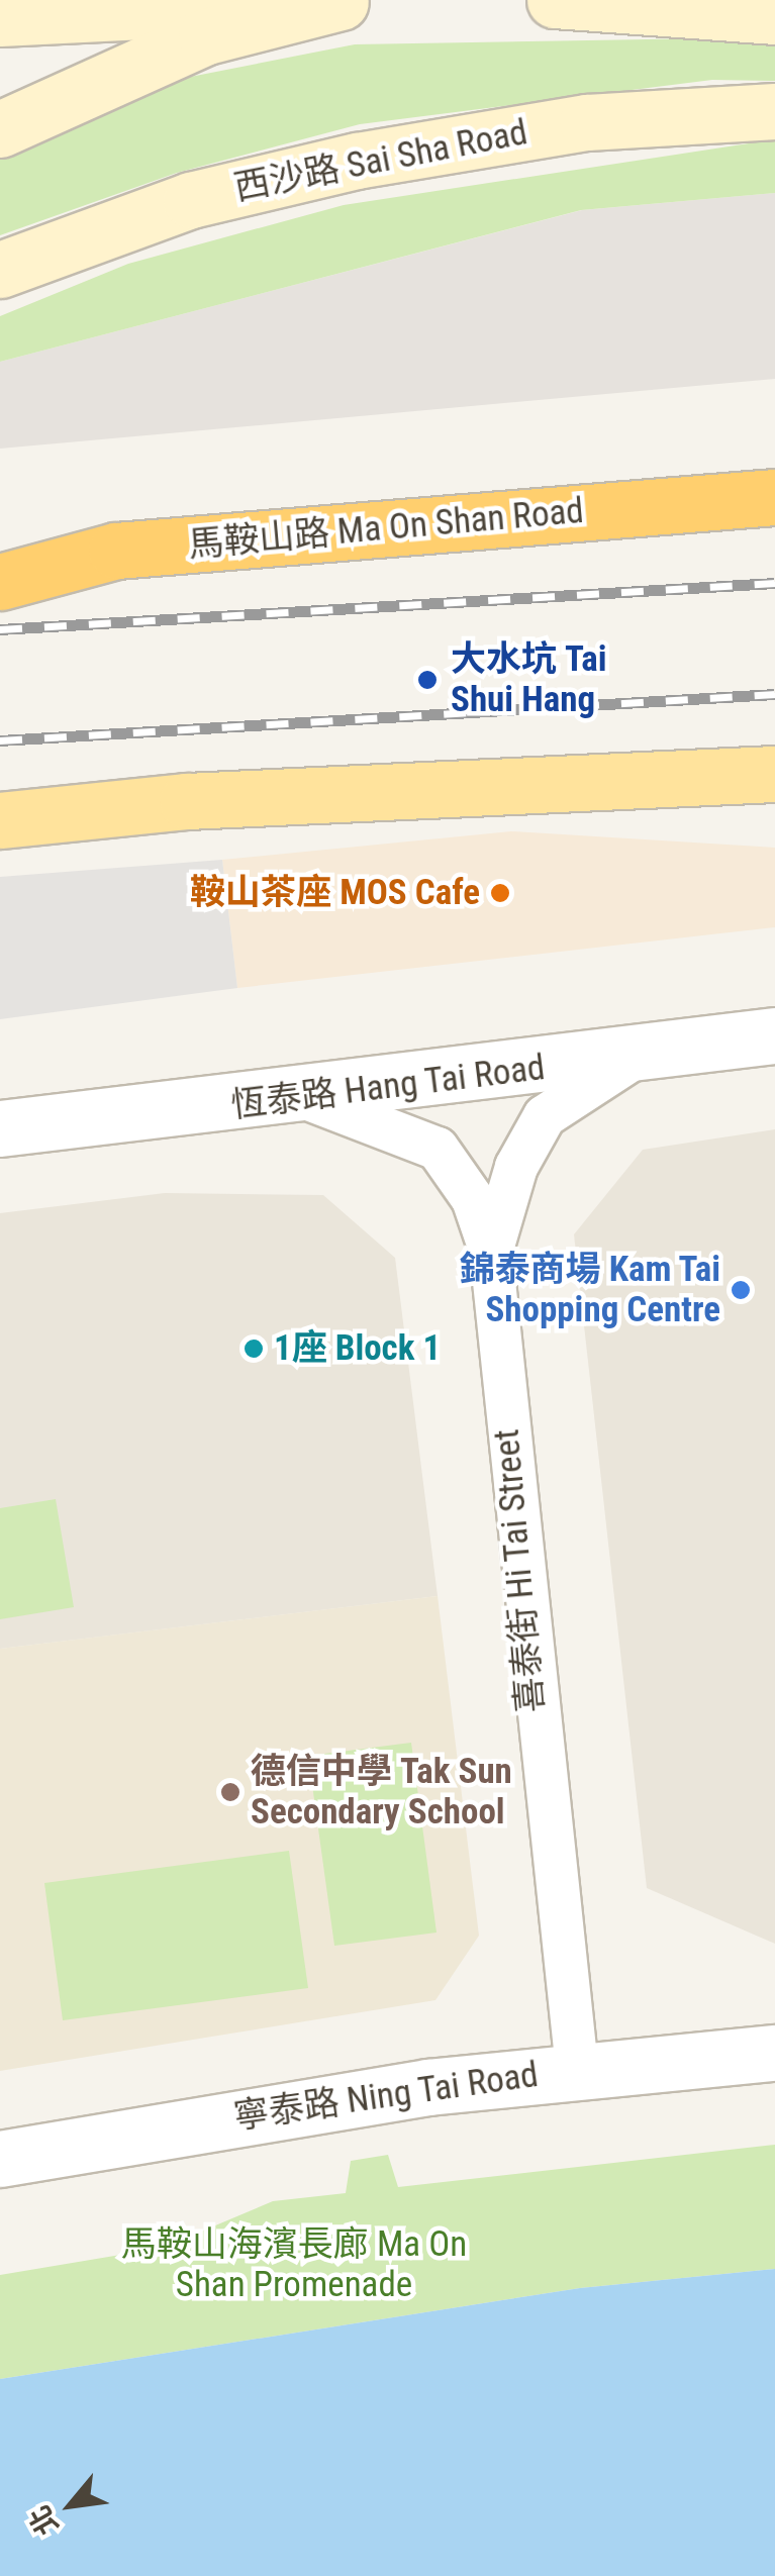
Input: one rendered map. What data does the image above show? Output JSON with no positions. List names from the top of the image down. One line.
{"streets":{"highway":["馬鞍山路 Ma On Shan Road"],"main road":["西沙路 Sai Sha Road"],"street":["恆泰路 Hang Tai Road","喜泰街 Hi Tai Street","寧泰路 Ning Tai Road"]},"crossings":[["恆泰路 Hang Tai Road","喜泰街 Hi Tai Street"],["喜泰街 Hi Tai Street","寧泰路 Ning Tai Road"]],"parks":["馬鞍山海濱長廊 Ma On Shan Promenade"],"places":["大水坑 Tai Shui Hang","鞍山茶座 MOS Cafe","錦泰商場 Kam Tai Shopping Centre","1座 Block 1","德信中學 Tak Sun Secondary School"],"north":"bottom left"}
